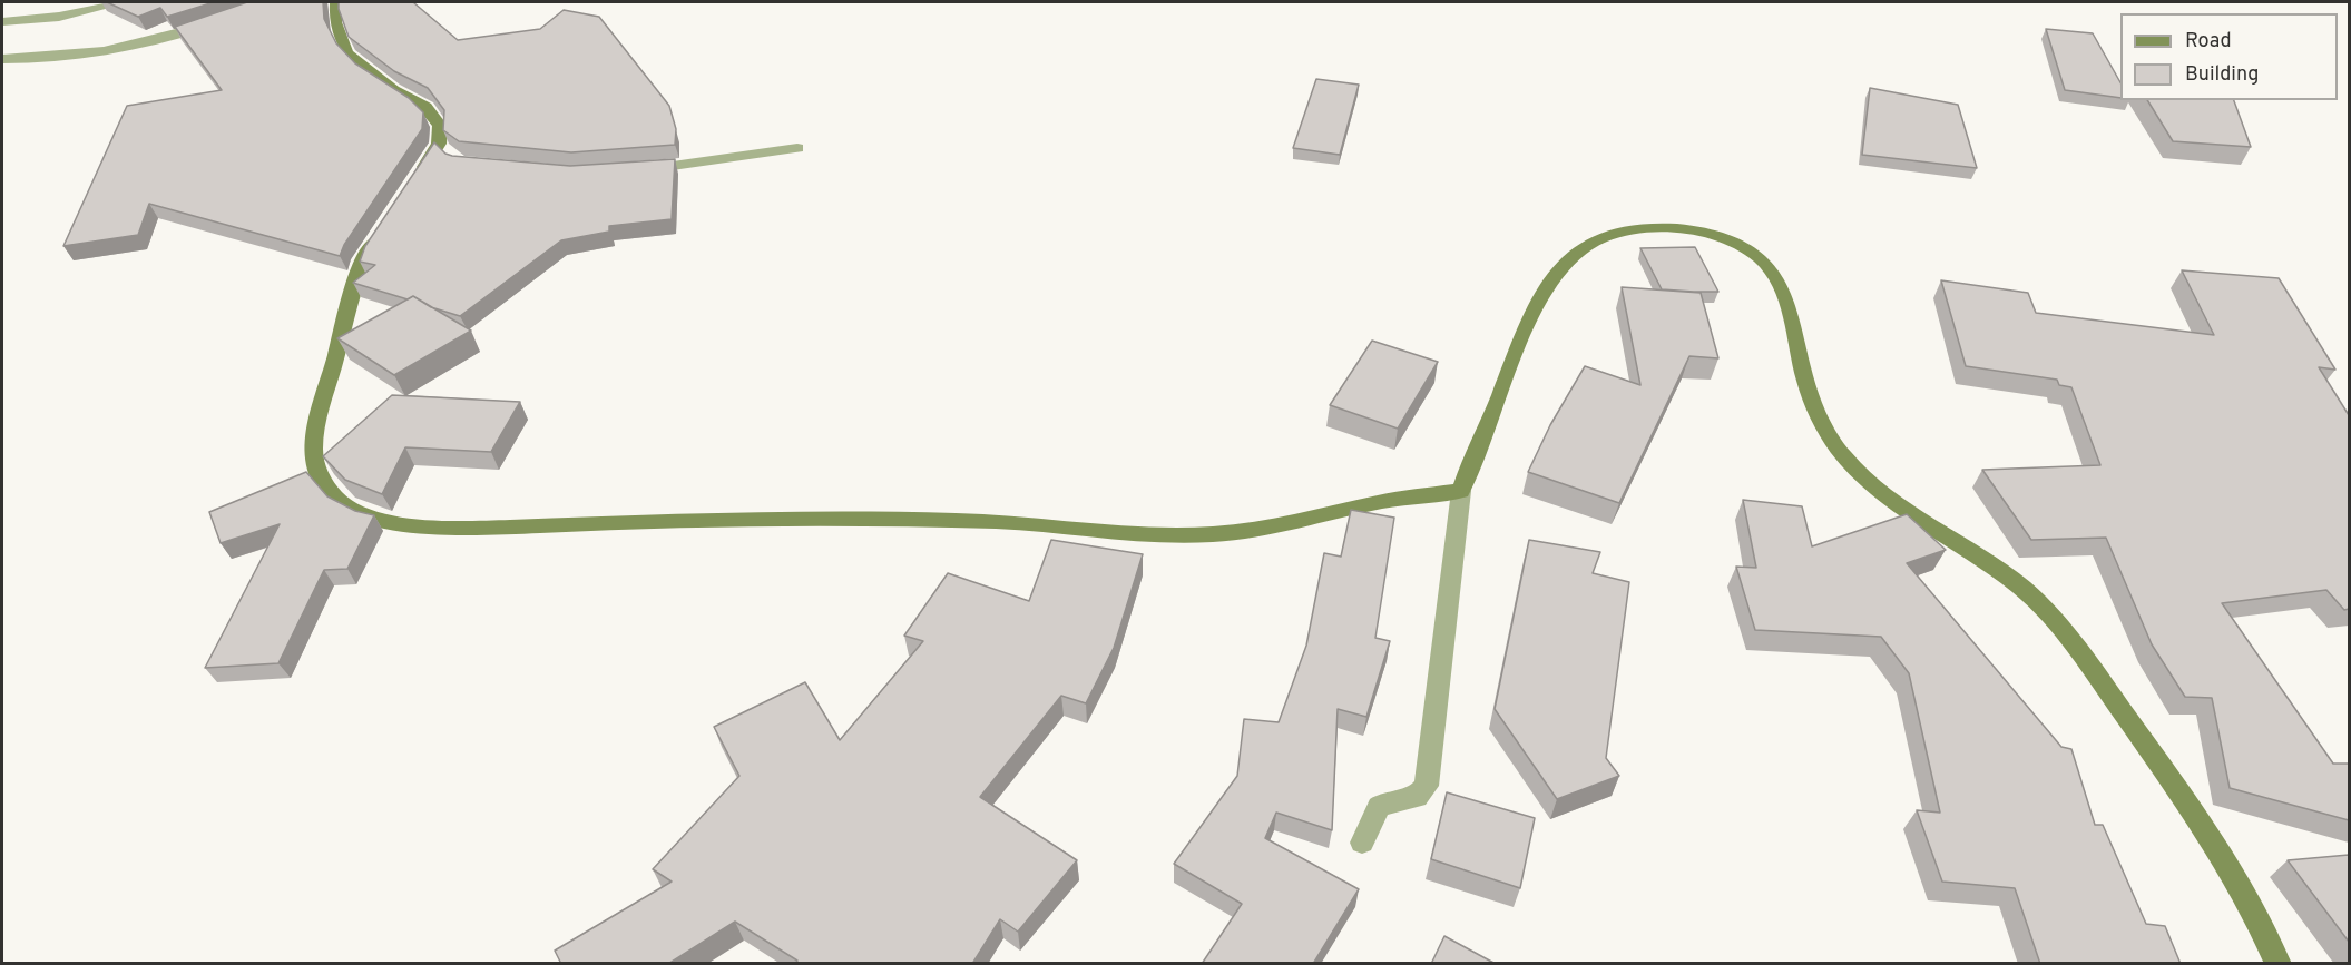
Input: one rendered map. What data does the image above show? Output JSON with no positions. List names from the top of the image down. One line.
{"legend":["Road","Building"]}
